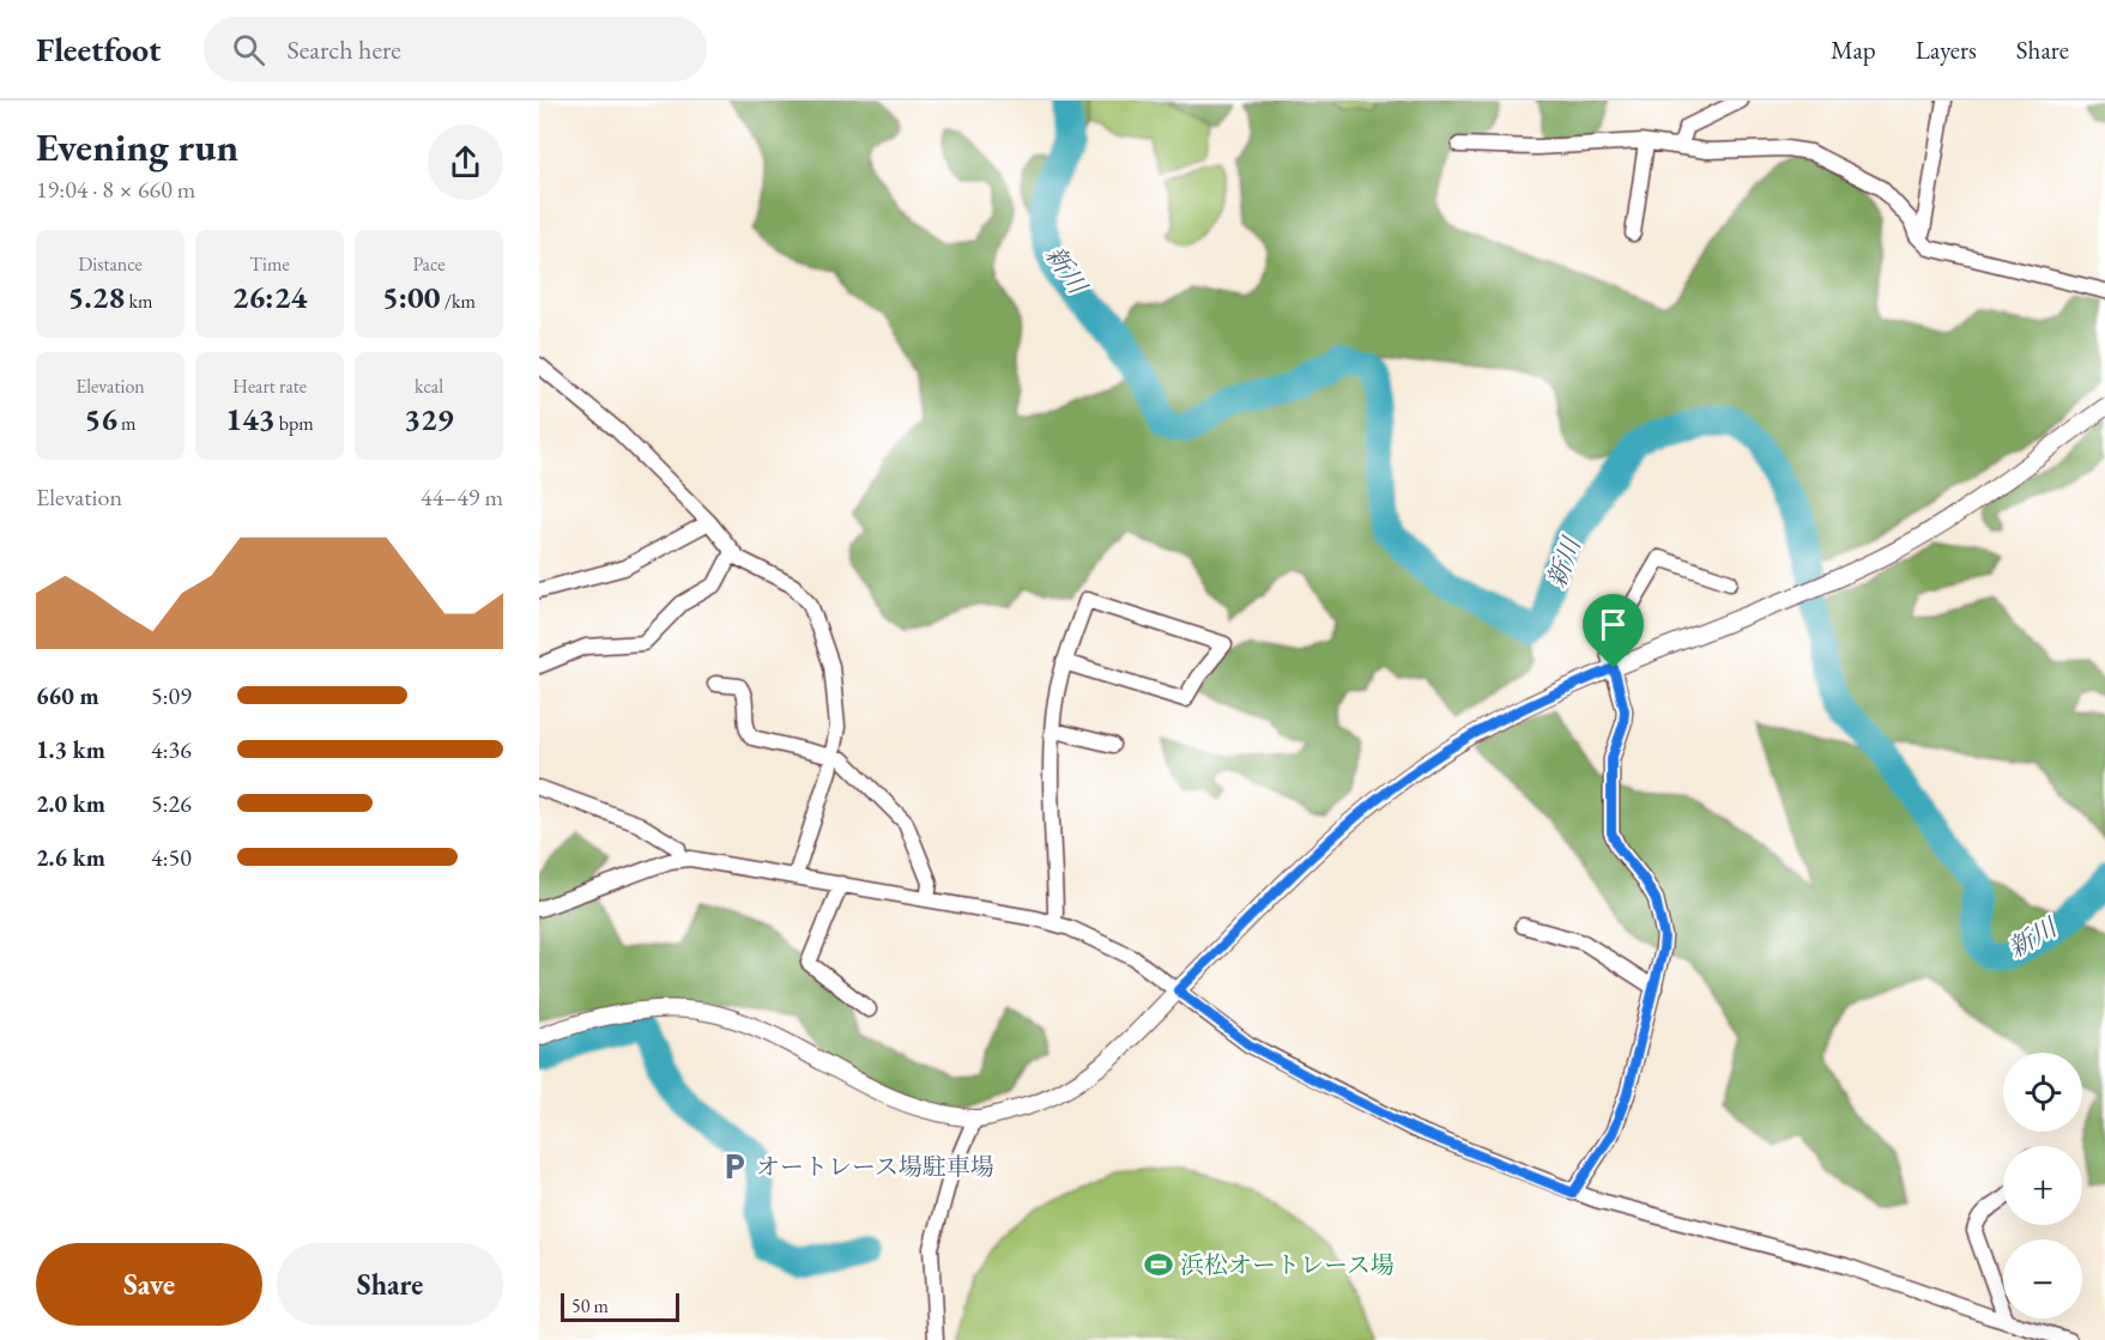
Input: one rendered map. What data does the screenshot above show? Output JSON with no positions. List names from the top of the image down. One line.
{"water":["新川"],"places":{"parking":["オートレース場駐車場"],"sports":["浜松オートレース場"]},"scale_bar":"50 m","page":{"header":"Fleetfoot","search":"Search here","nav":["Map","Layers","Share"],"heading":["Evening run","19:04 · 8 × 660 m"],"stats":[["Distance","5.28 km"],["Time","26:24"],["Pace","5:00 /km"],["Elevation","56 m"],["Heart rate","143 bpm"],["kcal","329"]],"chart":["Elevation","44–49 m"],"list":[{"name":"660 m","note":"5:09"},{"name":"1.3 km","note":"4:36"},{"name":"2.0 km","note":"5:26"},{"name":"2.6 km","note":"4:50"}],"map_buttons":["+","−"],"buttons":["Save","Share"],"scale":"50 m"}}
